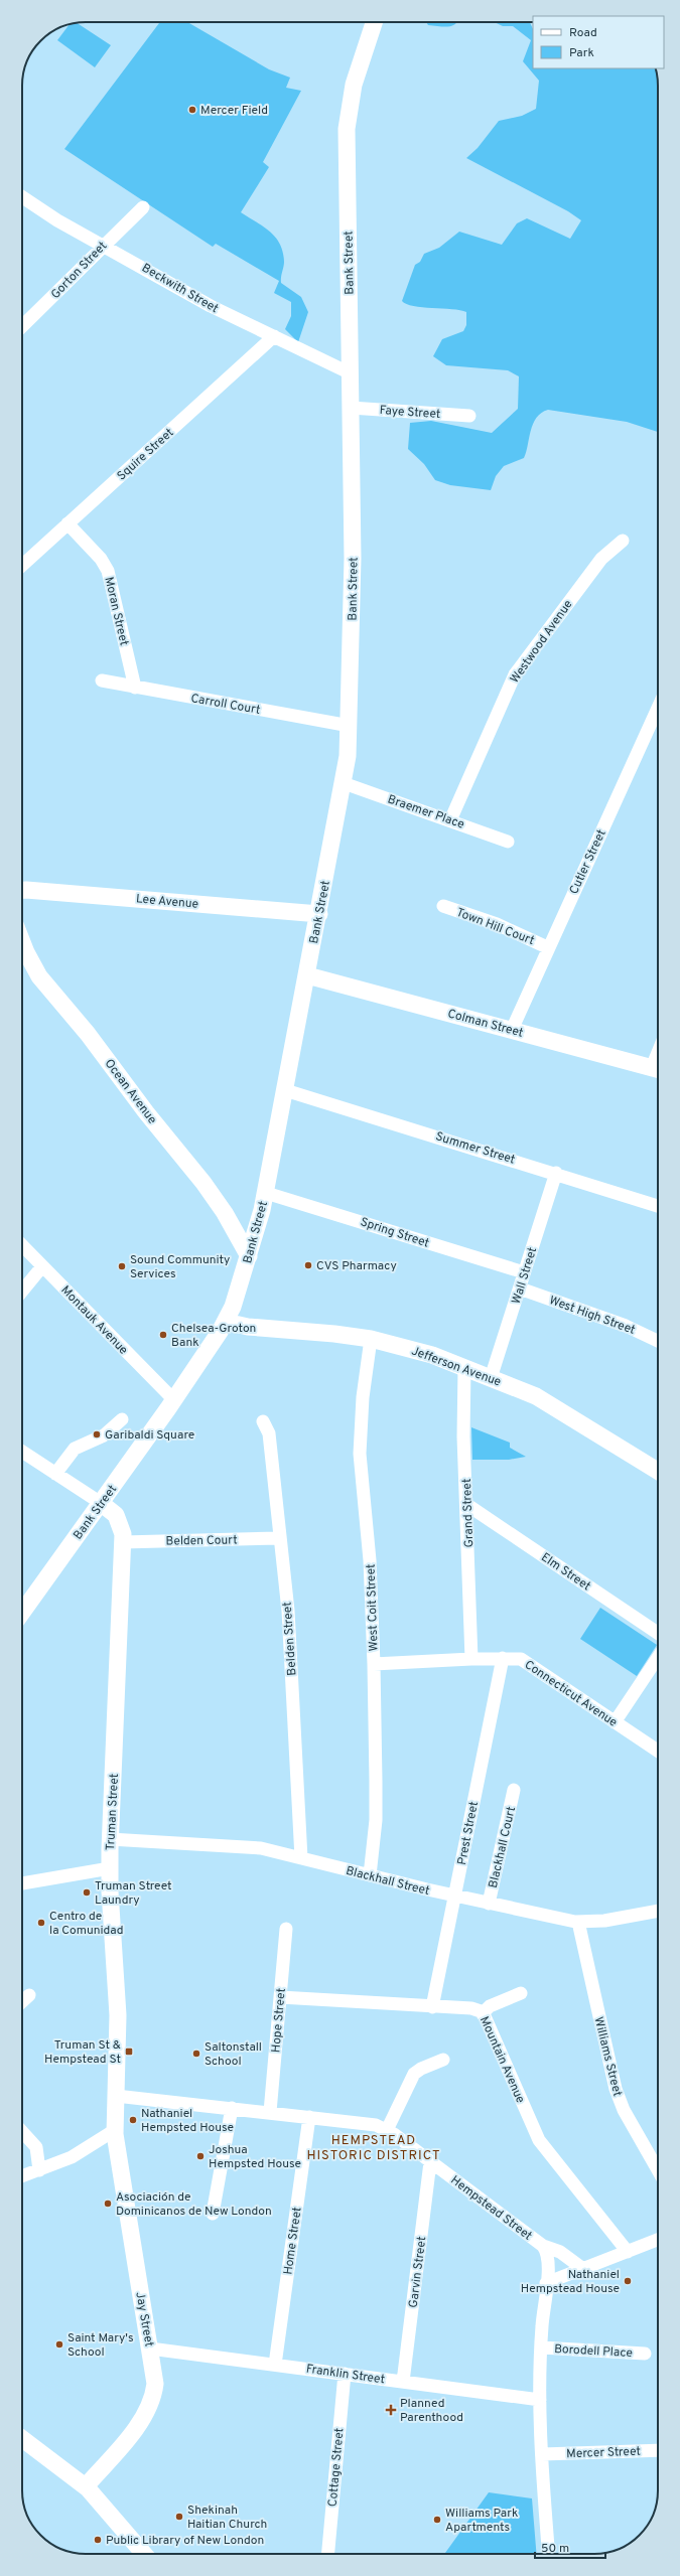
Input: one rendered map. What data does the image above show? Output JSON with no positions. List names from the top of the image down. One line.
{"streets":{"main road":["Bank Street","Lee Avenue","Colman Street","Ocean Avenue","Jefferson Avenue","Truman Street","Jay Street"],"street":["Gorton Street","Beckwith Street","Faye Street","Squire Street","Moran Street","Westwood Avenue","Carroll Court","Braemer Place","Cutler Street","Town Hill Court","Summer Street","Spring Street","Wall Street","West High Street","Montauk Avenue","Grand Street","Belden Court","Elm Street","West Coit Street","Belden Street","Connecticut Avenue","Prest Street","Blackhall Court","Blackhall Street","Hope Street","Williams Street","Mountain Avenue","Hempstead Street","Home Street","Garvin Street","Borodell Place","Franklin Street","Mercer Street","Cottage Street"]},"crossings":[["Bank Street","Beckwith Street"],["Bank Street","Faye Street"],["Bank Street","Carroll Court"],["Bank Street","Braemer Place"],["Bank Street","Lee Avenue"],["Bank Street","Colman Street"],["Bank Street","Ocean Avenue"],["Bank Street","Summer Street"],["Bank Street","Spring Street"],["Bank Street","Montauk Avenue"],["Bank Street","Jefferson Avenue"],["Bank Street","Truman Street"],["Gorton Street","Beckwith Street"],["Beckwith Street","Squire Street"],["Squire Street","Moran Street"],["Moran Street","Carroll Court"],["Westwood Avenue","Braemer Place"],["Cutler Street","Town Hill Court"],["Cutler Street","Colman Street"],["Summer Street","Wall Street"],["Spring Street","Wall Street"],["Wall Street","West High Street"],["Wall Street","Jefferson Avenue"],["Jefferson Avenue","Grand Street"],["Jefferson Avenue","West Coit Street"],["Grand Street","Elm Street"],["Grand Street","Connecticut Avenue"],["Belden Court","Belden Street"],["Belden Court","Truman Street"],["West Coit Street","Connecticut Avenue"],["West Coit Street","Blackhall Street"],["Belden Street","Blackhall Street"],["Connecticut Avenue","Prest Street"],["Truman Street","Blackhall Street"],["Truman Street","Hempstead Street"],["Truman Street","Jay Street"],["Prest Street","Blackhall Street"],["Prest Street","Mountain Avenue"],["Blackhall Court","Blackhall Street"],["Blackhall Street","Williams Street"],["Hope Street","Mountain Avenue"],["Hope Street","Hempstead Street"],["Hempstead Street","Home Street"],["Hempstead Street","Garvin Street"],["Hempstead Street","Borodell Place"],["Hempstead Street","Franklin Street"],["Hempstead Street","Mercer Street"],["Home Street","Franklin Street"],["Garvin Street","Franklin Street"],["Jay Street","Franklin Street"],["Franklin Street","Cottage Street"]],"districts":["HEMPSTEAD HISTORIC DISTRICT"],"places":{"other":["Mercer Field","CVS Pharmacy","Sound Community Services","Chelsea-Groton Bank","Garibaldi Square","Truman Street Laundry","Centro de la Comunidad","Saltonstall School","Nathaniel Hempsted House","Joshua Hempsted House","Asociación de Dominicanos de New London","Nathaniel Hempstead House","Saint Mary's School","Shekinah Haitian Church","Williams Park Apartments","Public Library of New London"],"transit":["Truman St & Hempstead St"],"health":["Planned Parenthood"]},"legend":["Road","Park"],"scale_bar":"50 m"}
